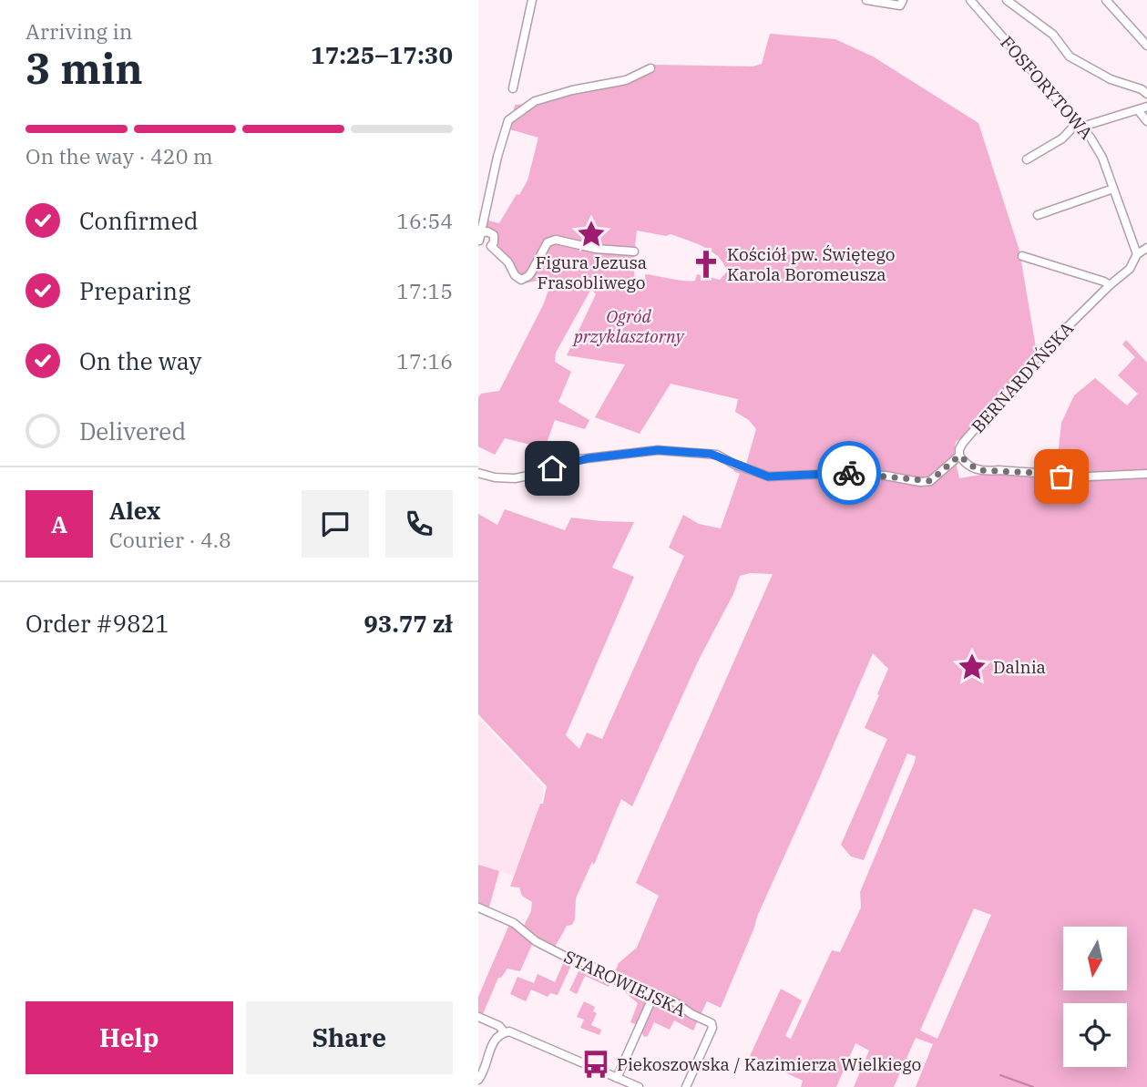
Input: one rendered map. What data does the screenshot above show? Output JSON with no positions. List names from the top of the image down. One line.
{"streets":{"street":["FOSFORYTOWA","BERNARDYŃSKA","STAROWIEJSKA"]},"crossings":[["FOSFORYTOWA","BERNARDYŃSKA"]],"parks":["Ogród przyklasztorny"],"places":{"place":["Figura Jezusa Frasobliwego","Dalnia"],"church":["Kościół pw. Świętego Karola Boromeusza"],"bus stop":["Piekoszowska / Kazimierza Wielkiego"]},"north":"bottom","page":{"heading":["3 min","Arriving in","17:25–17:30"],"panel":["Alex","Courier · 4.8","Order #9821","93.77 zł"],"bar":"On the way · 420 m","list":[["Confirmed","16:54"],["Preparing","17:15"],["On the way","17:16"],"Delivered"],"round":"A","buttons":["Help","Share"]}}
